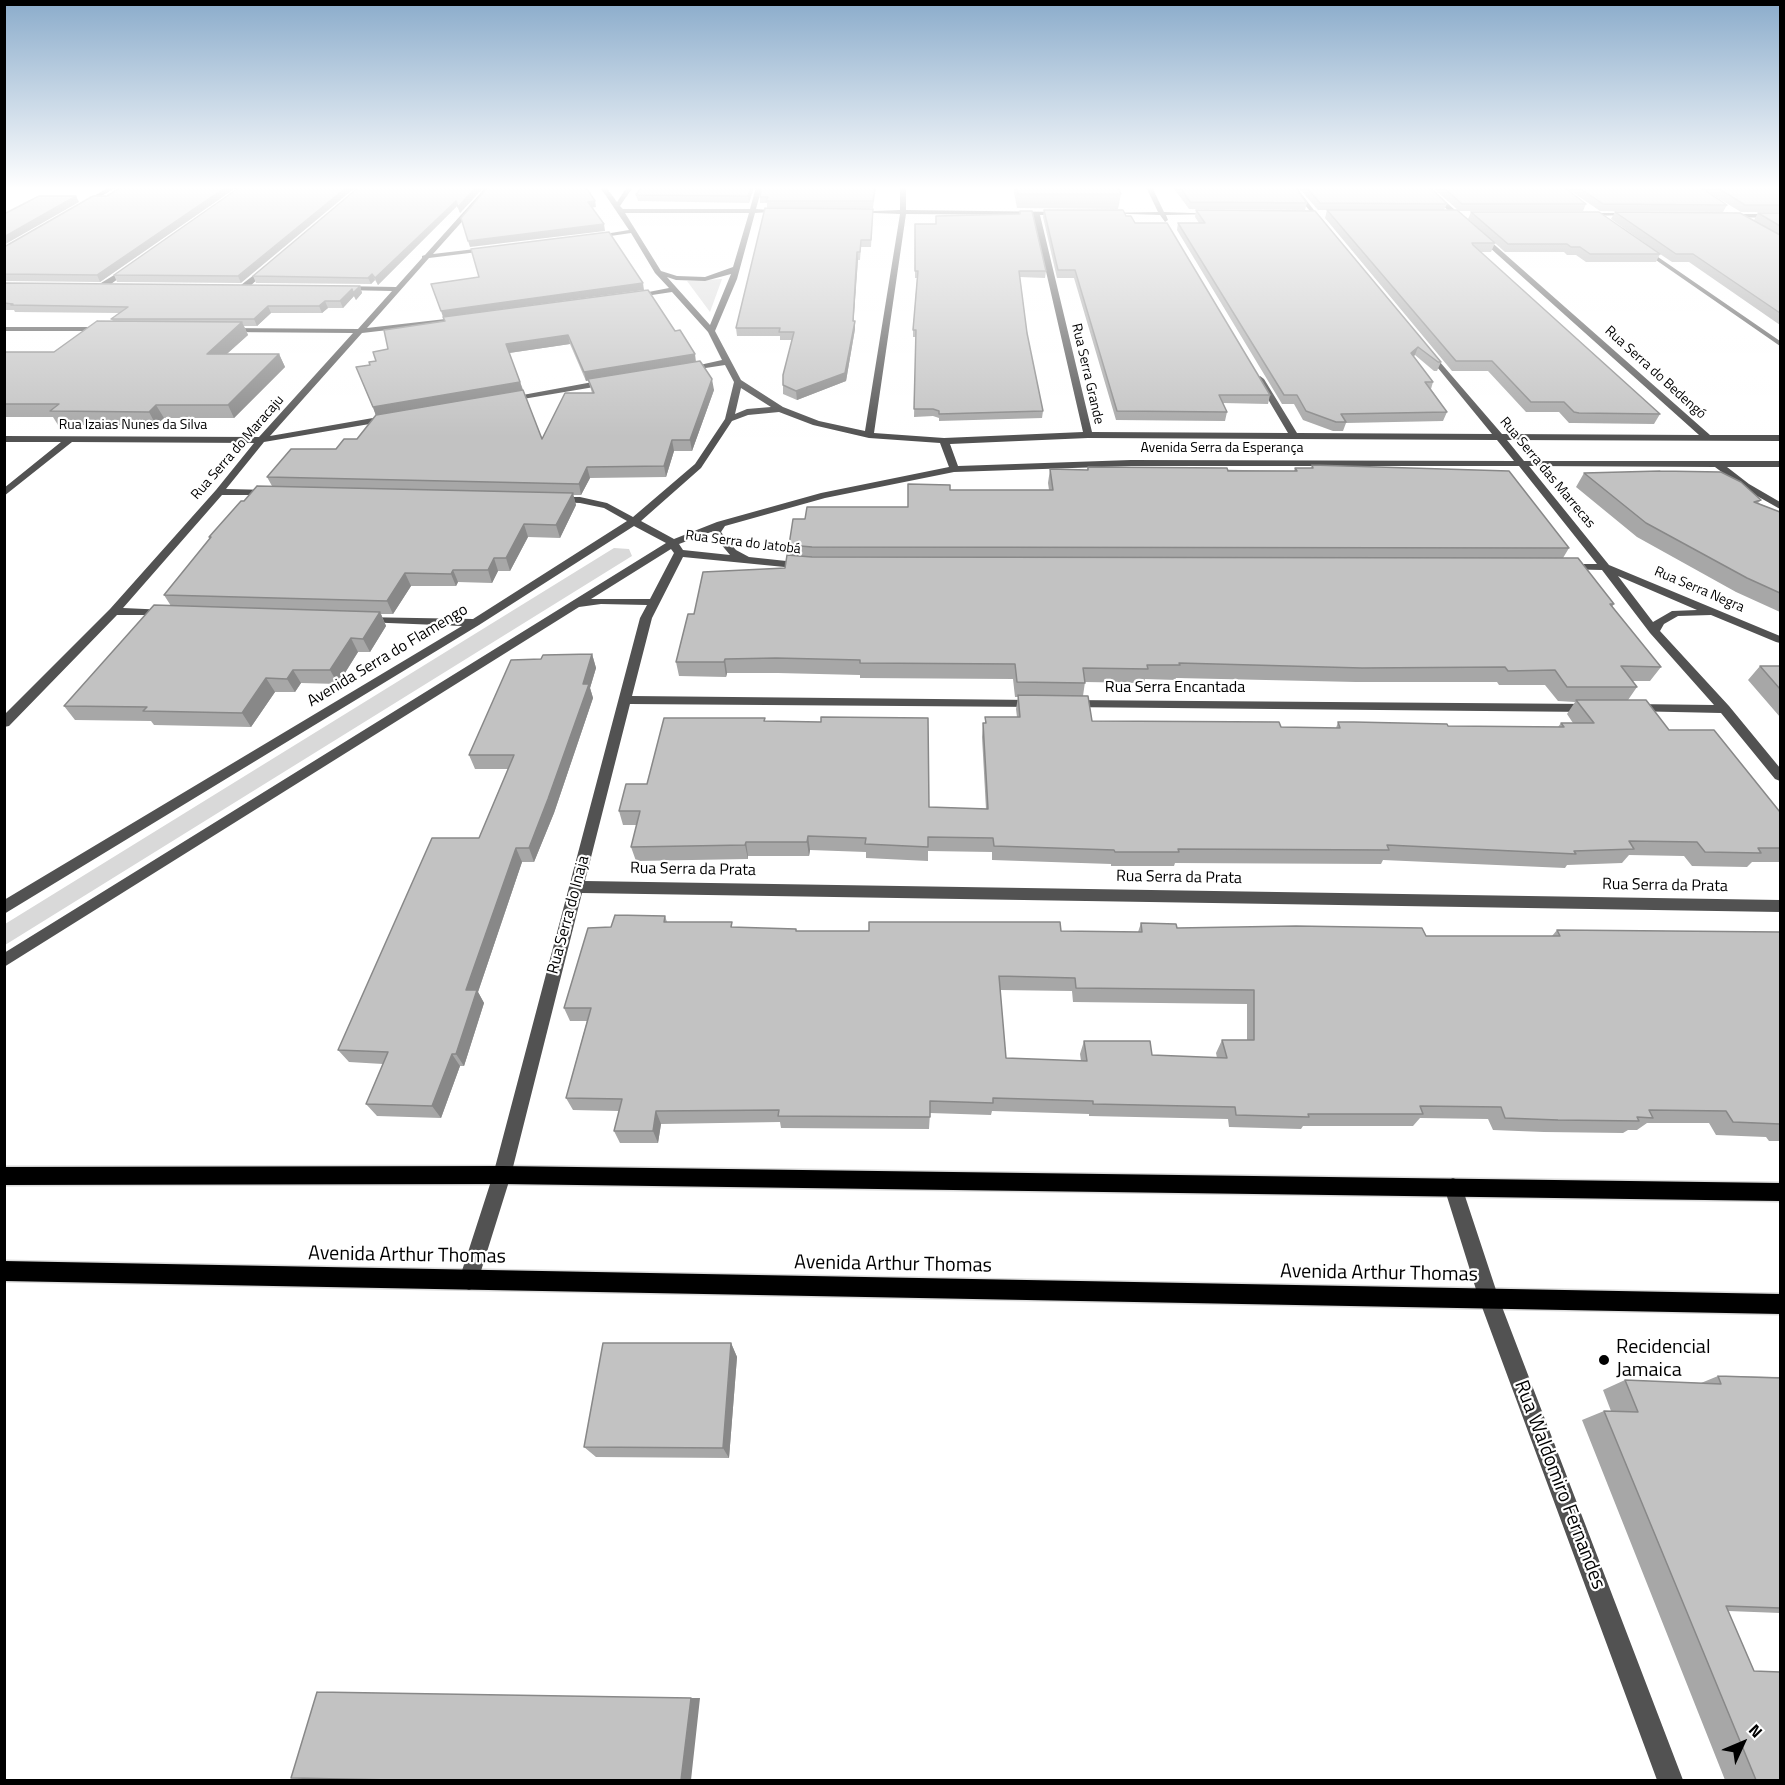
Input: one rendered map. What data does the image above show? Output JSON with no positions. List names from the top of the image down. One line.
{"streets":{"main road":["Avenida Arthur Thomas"],"street":["Rua Serra do Bedengó","Rua Serra Grande","Rua Izaias Nunes da Silva","Rua Serra do Maracaju","Avenida Serra da Esperança","Rua Serra das Marrecas","Rua Serra do Jatobá","Rua Serra Negra","Avenida Serra do Flamengo","Rua Serra Encantada","Rua Serra da Prata","Rua Serra do Inaja","Rua Waldomiro Fernandes"]},"crossings":[["Rua Serra do Bedengó","Avenida Serra da Esperança"],["Rua Serra Grande","Avenida Serra da Esperança"],["Rua Izaias Nunes da Silva","Rua Serra do Maracaju"],["Avenida Serra da Esperança","Rua Serra das Marrecas"],["Avenida Serra da Esperança","Rua Serra do Jatobá"],["Avenida Serra da Esperança","Avenida Serra do Flamengo"],["Avenida Serra da Esperança","Rua Serra do Inaja"],["Rua Serra das Marrecas","Rua Serra Negra"],["Rua Serra das Marrecas","Rua Serra Encantada"],["Rua Serra do Jatobá","Rua Serra do Inaja"],["Rua Serra Encantada","Rua Serra do Inaja"],["Rua Serra da Prata","Rua Serra do Inaja"],["Rua Serra do Inaja","Avenida Arthur Thomas"],["Avenida Arthur Thomas","Rua Waldomiro Fernandes"]],"places":["Recidencial Jamaica"],"north":"top right"}
